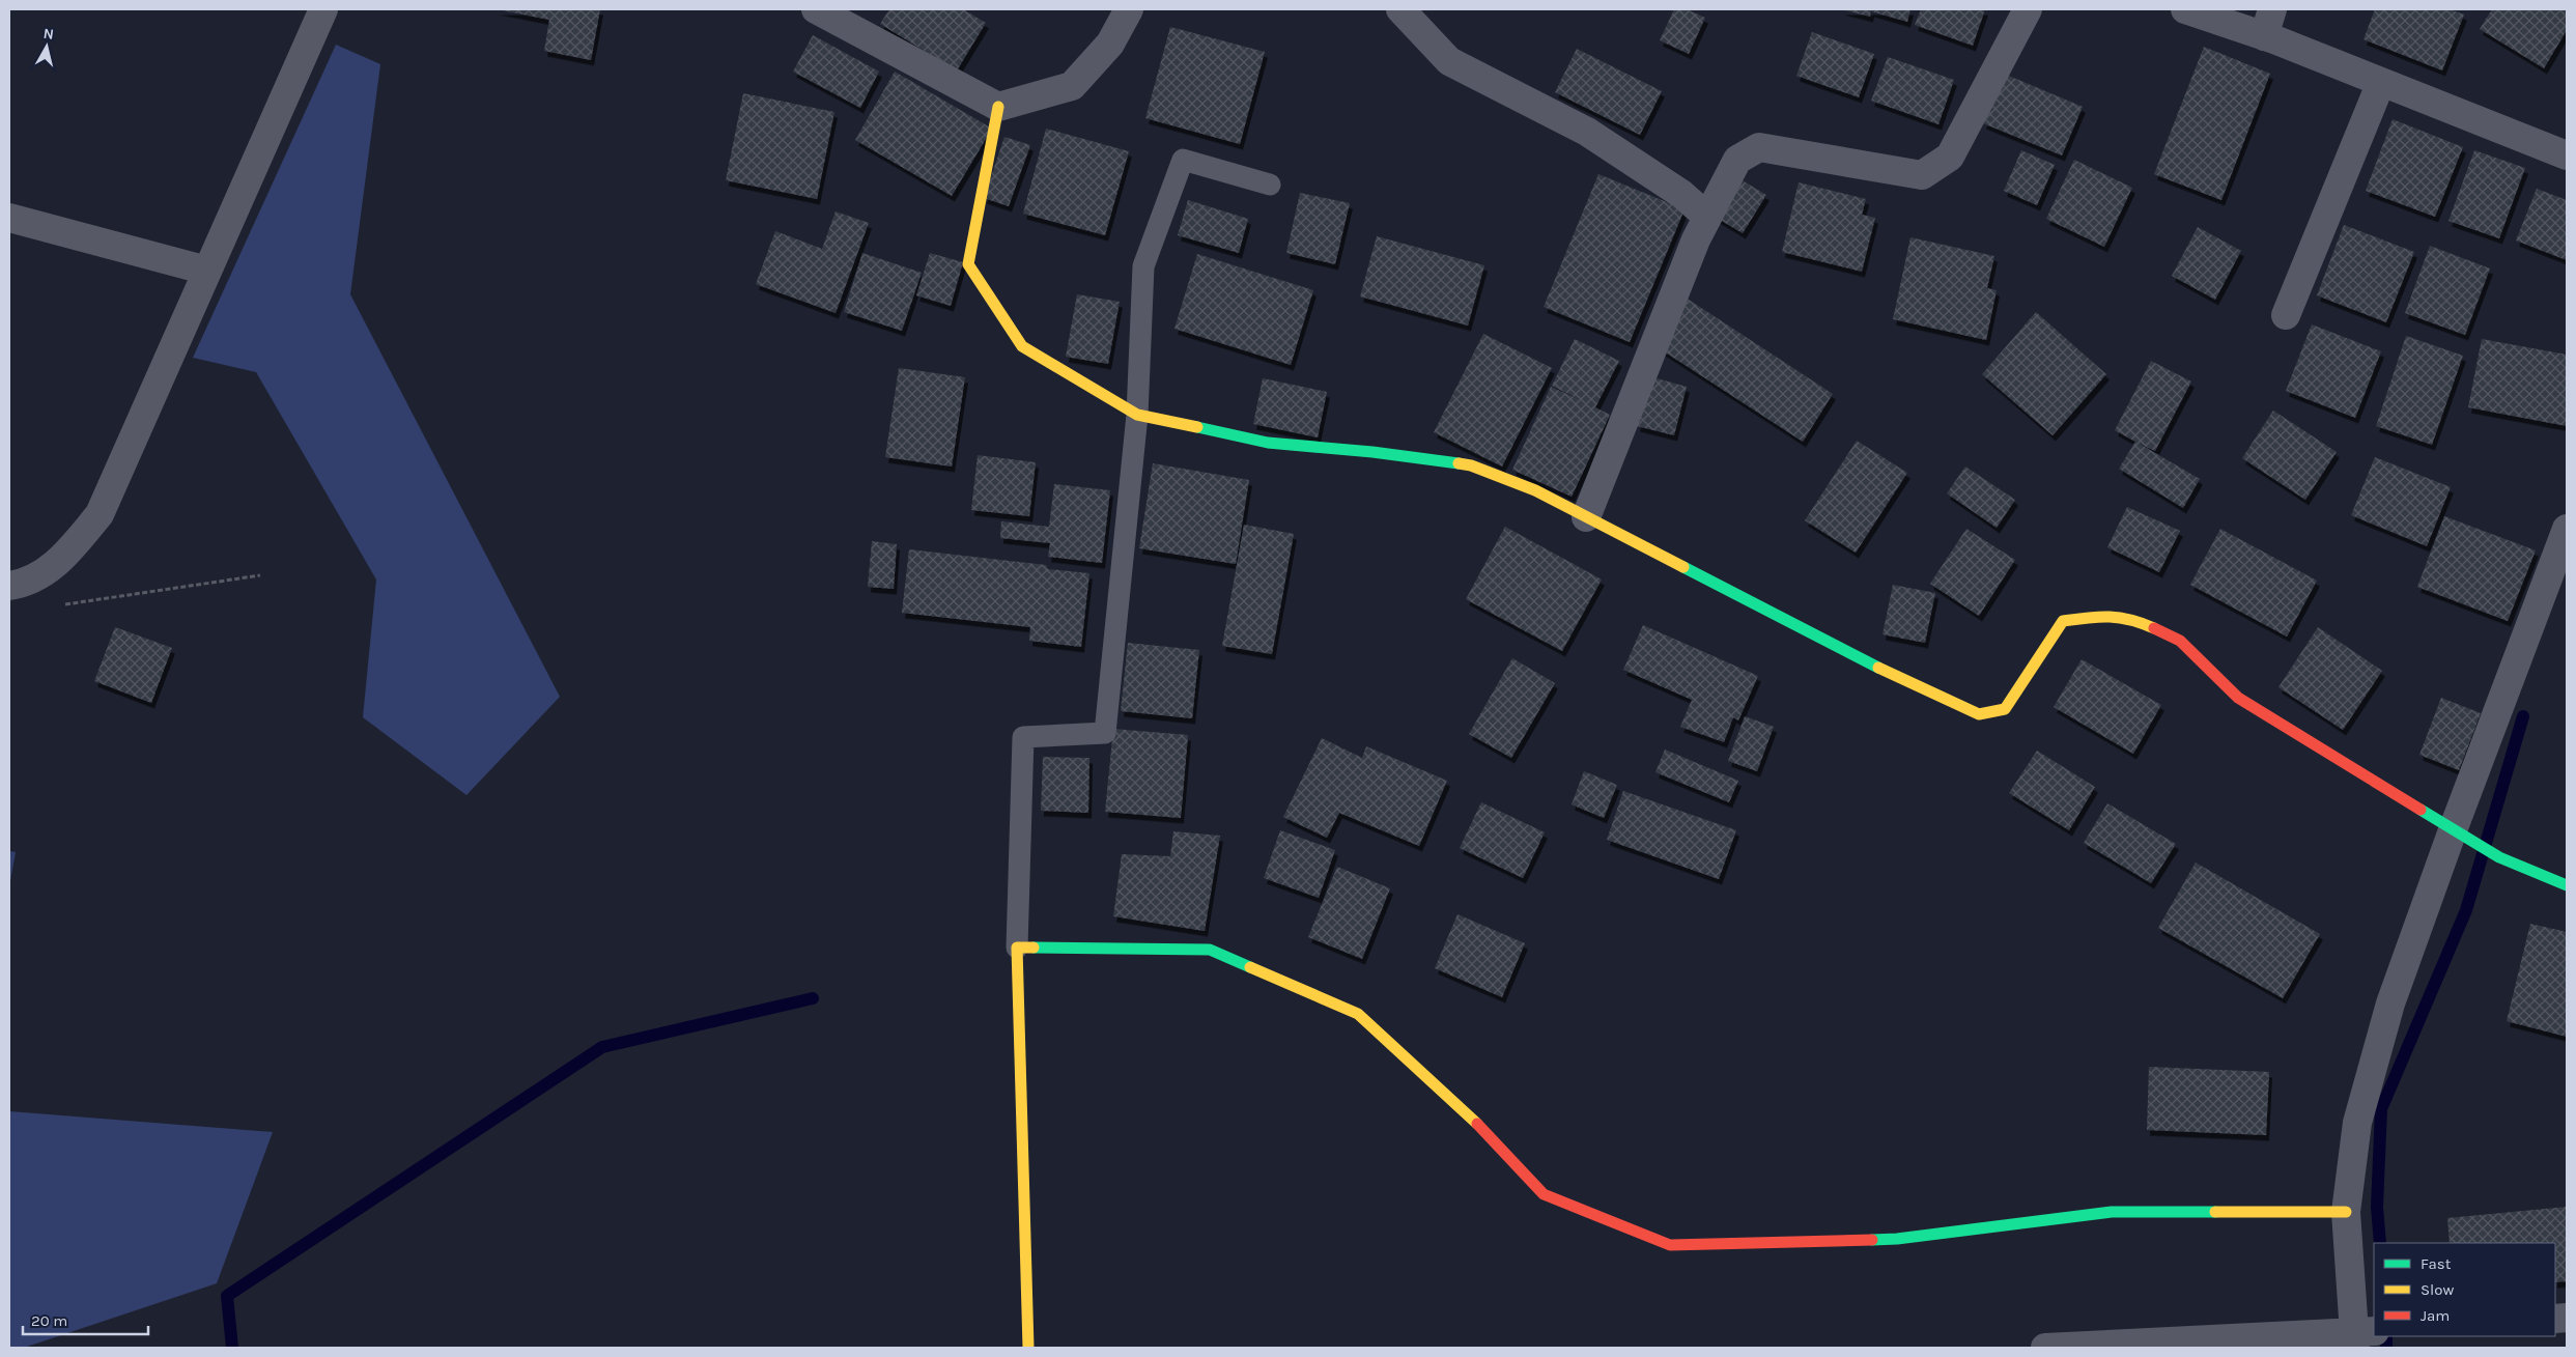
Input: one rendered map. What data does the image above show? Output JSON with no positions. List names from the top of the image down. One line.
{"legend":["Fast","Slow","Jam"],"scale_bar":"20 m","north":"top"}
